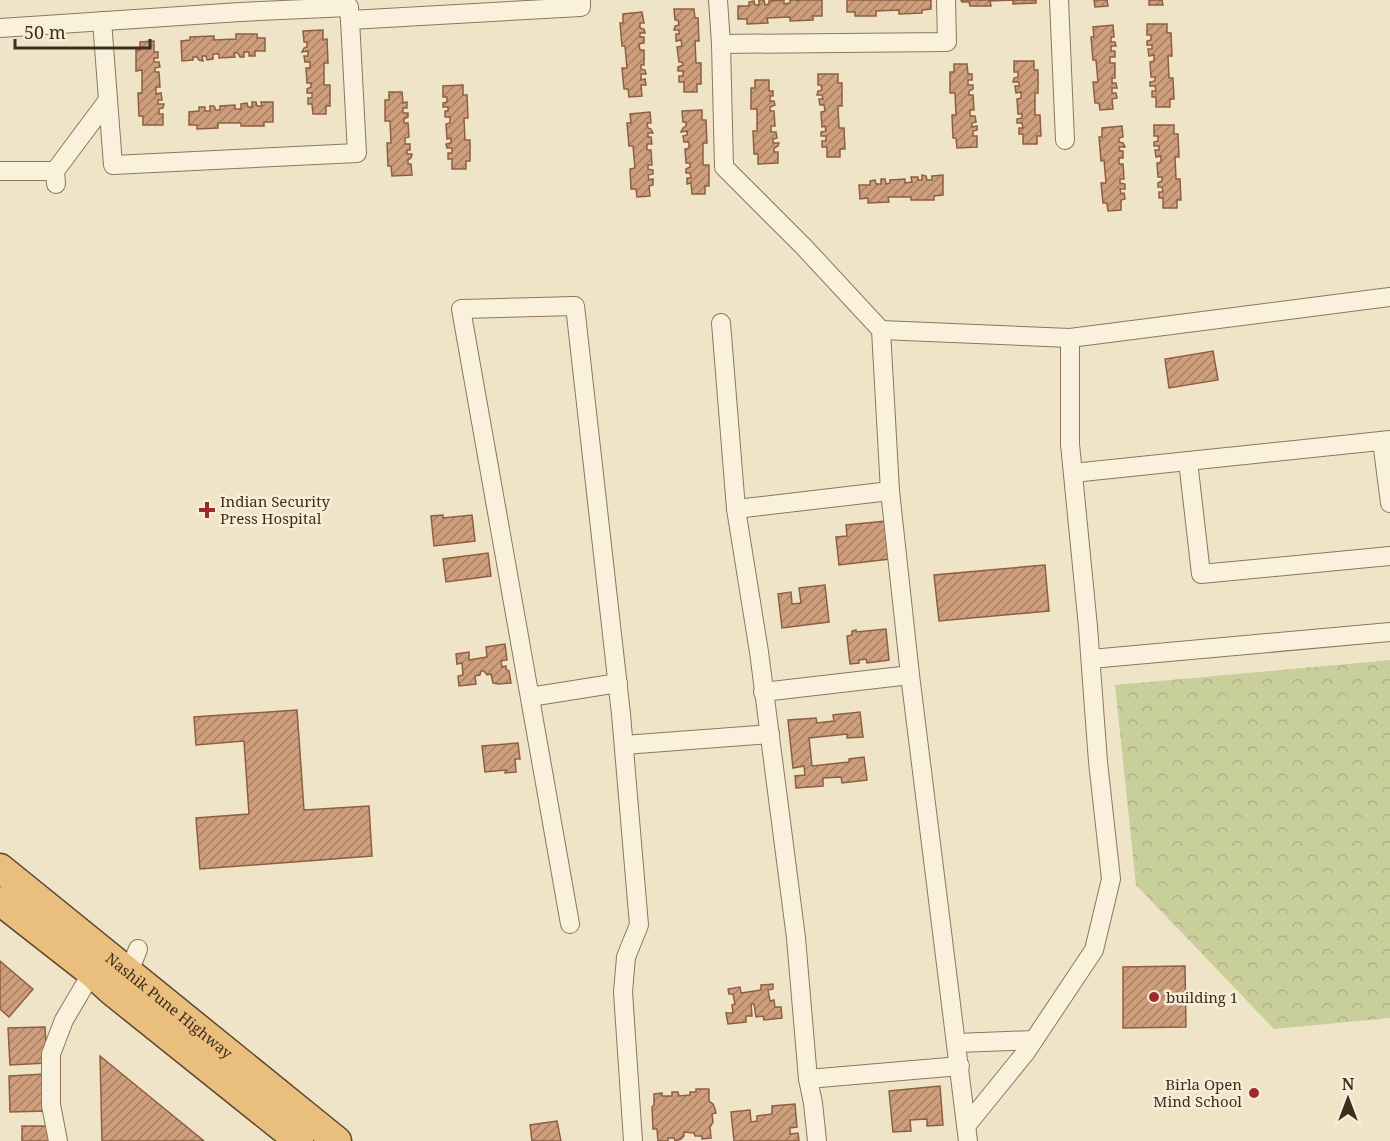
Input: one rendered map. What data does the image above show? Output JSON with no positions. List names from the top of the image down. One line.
{"streets":{"highway":["Nashik Pune Highway"]},"places":{"health":["Indian Security Press Hospital"],"other":["building 1","Birla Open Mind School"]},"scale_bar":"50 m","north":"top"}
